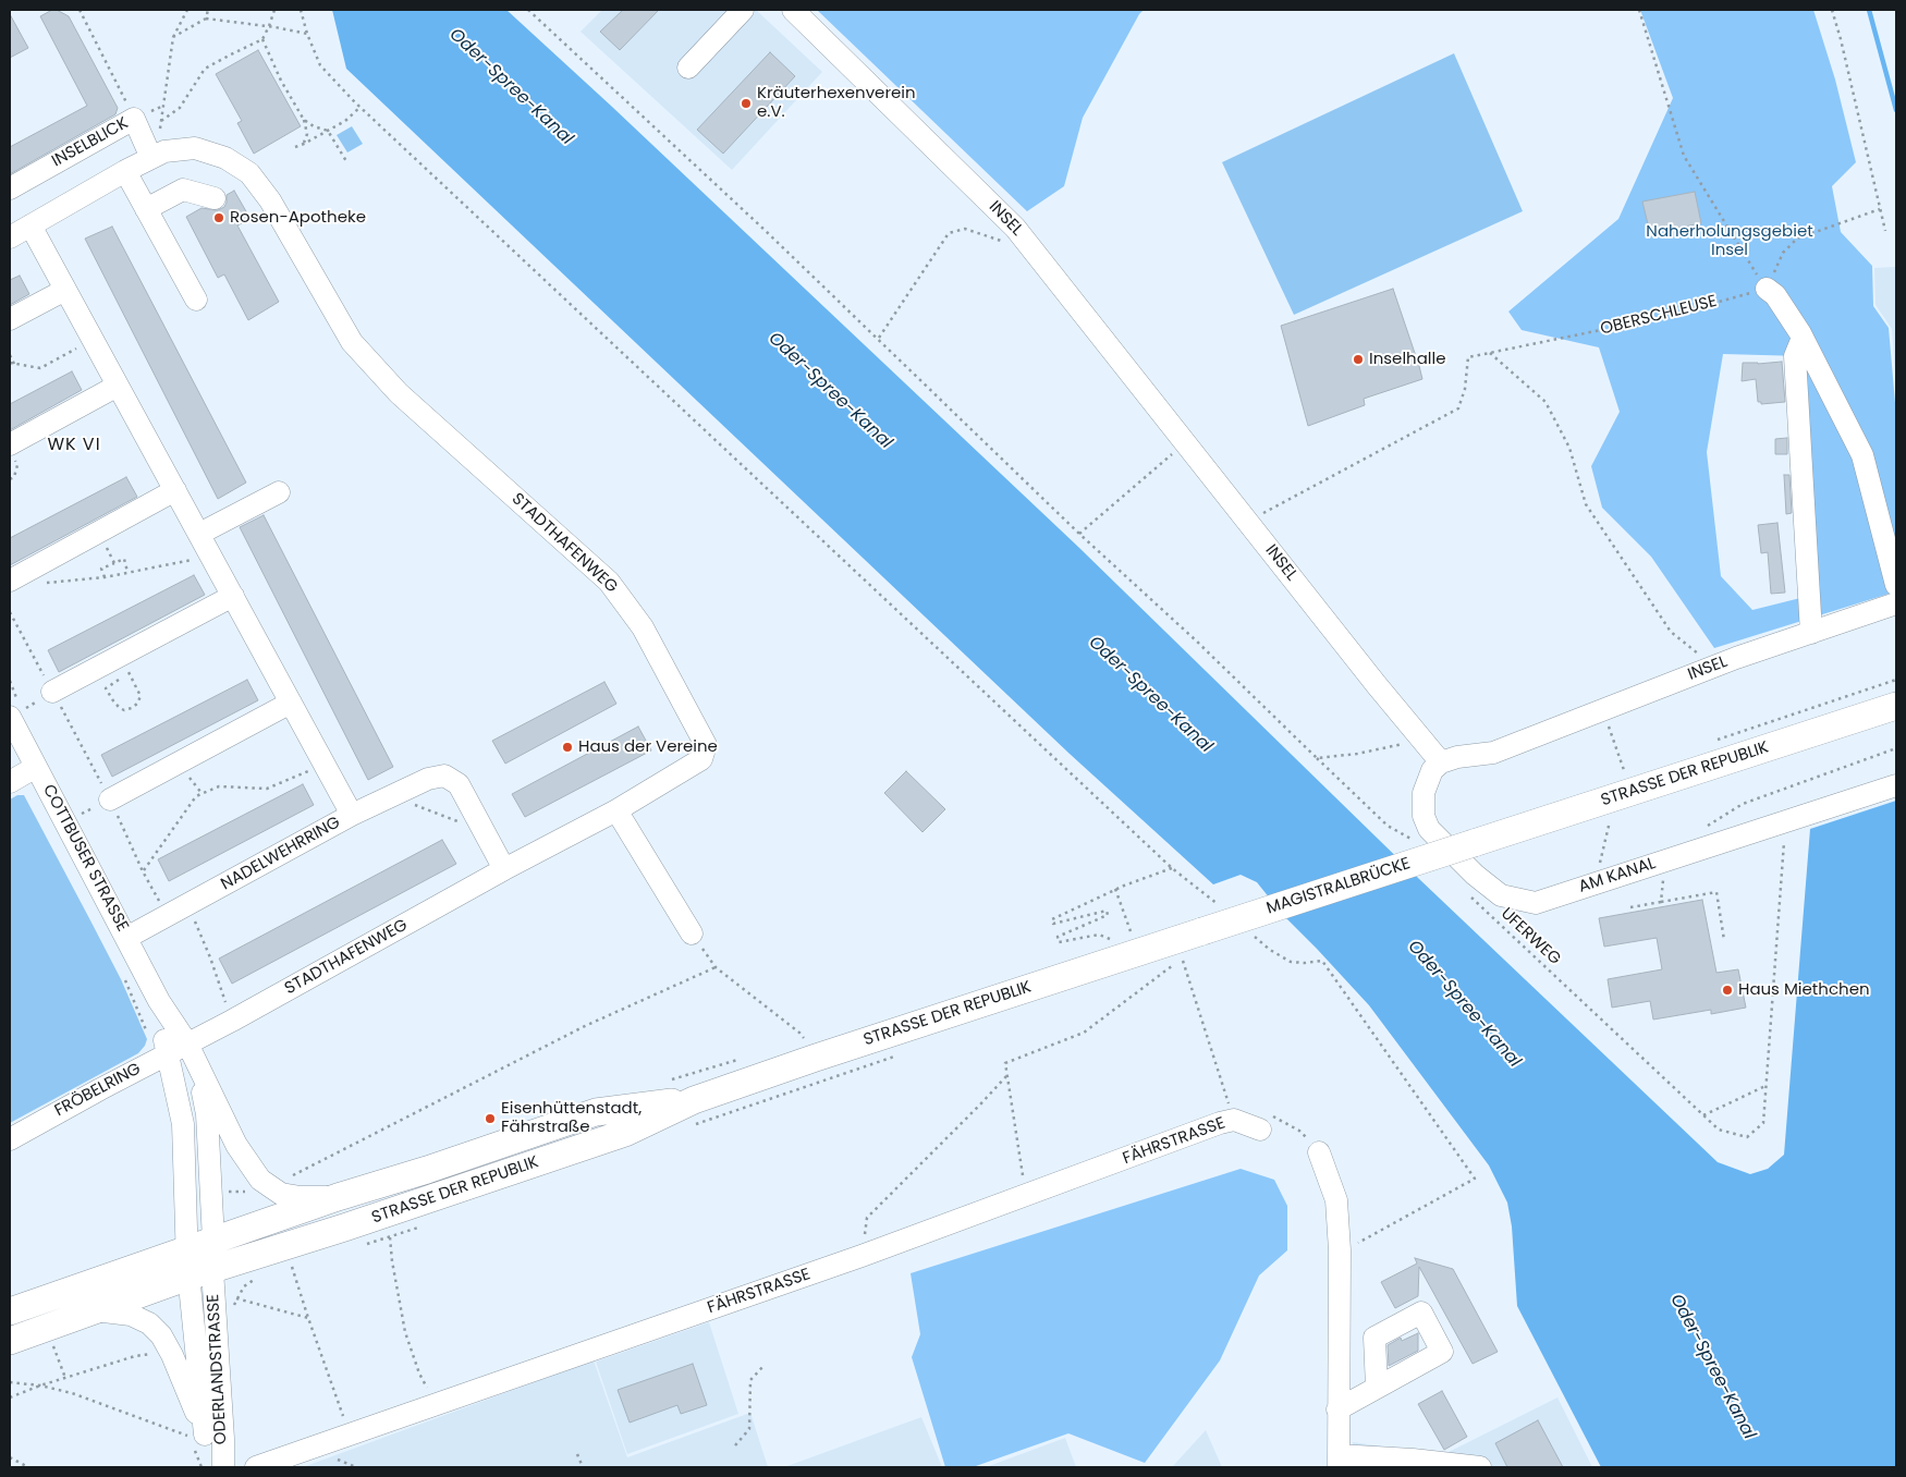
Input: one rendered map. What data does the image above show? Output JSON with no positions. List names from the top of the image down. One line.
{"streets":{"main road":["STRASSE DER REPUBLIK","MAGISTRALBRÜCKE"],"street":["INSELBLICK","INSEL","STADTHAFENWEG","NADELWEHRRING","COTTBUSER STRASSE","AM KANAL","FRÖBELRING","FÄHRSTRASSE","ODERLANDSTRASSE"],"path":["OBERSCHLEUSE","UFERWEG"]},"crossings":[["INSELBLICK","STADTHAFENWEG"],["INSEL","OBERSCHLEUSE"],["INSEL","AM KANAL"],["STADTHAFENWEG","COTTBUSER STRASSE"],["STADTHAFENWEG","FRÖBELRING"],["STRASSE DER REPUBLIK","COTTBUSER STRASSE"],["STRASSE DER REPUBLIK","MAGISTRALBRÜCKE"],["STRASSE DER REPUBLIK","ODERLANDSTRASSE"],["NADELWEHRRING","COTTBUSER STRASSE"],["COTTBUSER STRASSE","FRÖBELRING"],["AM KANAL","UFERWEG"]],"districts":["WK VI"],"water":["Oder-Spree-Kanal"],"parks":["Naherholungsgebiet Insel"],"places":["Kräuterhexenverein e.V.","Rosen-Apotheke","Inselhalle","Haus der Vereine","Haus Miethchen","Eisenhüttenstadt, Fährstraße"]}
